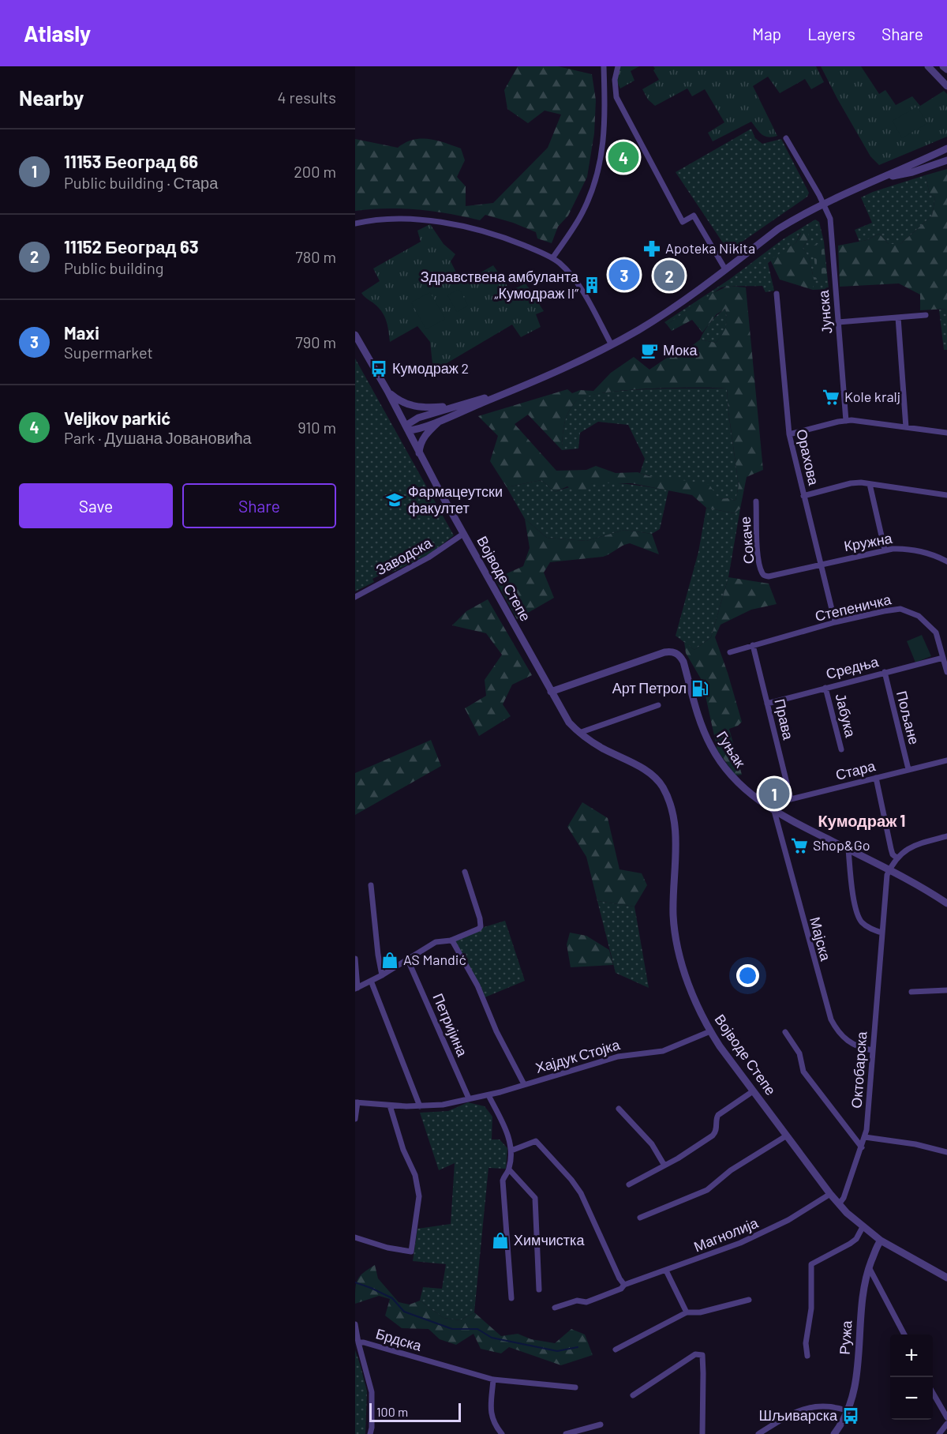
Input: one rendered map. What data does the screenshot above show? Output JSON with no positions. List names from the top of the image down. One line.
{"streets":{"street":["Јунска","Орахова","Сокаче","Кружна","Заводска","Војводе Степе","Степеничка","Средња","Јабука","Пољане","Права","Гуњак","Стара","Мајска","Петријина","Хајдук Стојка","Октобарска","Магнолија","Ружа","Брдска"]},"crossings":[["Орахова","Сокаче"],["Орахова","Кружна"],["Орахова","Степеничка"],["Сокаче","Кружна"],["Заводска","Војводе Степе"],["Војводе Степе","Гуњак"],["Војводе Степе","Хајдук Стојка"],["Војводе Степе","Октобарска"],["Војводе Степе","Магнолија"],["Војводе Степе","Ружа"],["Степеничка","Средња"],["Степеничка","Права"],["Средња","Јабука"],["Средња","Пољане"],["Средња","Права"],["Пољане","Стара"],["Права","Стара"],["Гуњак","Стара"],["Гуњак","Мајска"],["Гуњак","Октобарска"],["Стара","Мајска"],["Мајска","Октобарска"]],"districts":["Кумодраж 1"],"places":{"pharmacy":["Apoteka Nikita"],"building":["Здравствена амбуланта „Кумодраж II”"],"cafe":["Мока"],"bus stop":["Кумодраж 2","Шљиварска"],"supermarket":["Kole kralj","Shop&Go"],"school or university":["Фармацеутски факултет"],"fuel station":["Арт Петрол"],"shop":["AS Mandić","Химчистка"]},"scale_bar":"100 m","page":{"header":"Atlasly","nav":["Map","Layers","Share"],"heading":["Nearby","4 results"],"list":[{"mark":"1","name":"11153 Београд 66","note":"Public building · Стара","value":"200 m"},{"mark":"2","name":"11152 Београд 63","note":"Public building","value":"780 m"},{"mark":"3","name":"Maxi","note":"Supermarket","value":"790 m"},{"mark":"4","name":"Veljkov parkić","note":"Park · Душана Јовановића","value":"910 m"}],"pins":["4","3","2","1"],"buttons":["Save","Share"],"map_buttons":["+","−"],"scale":"100 m"}}
